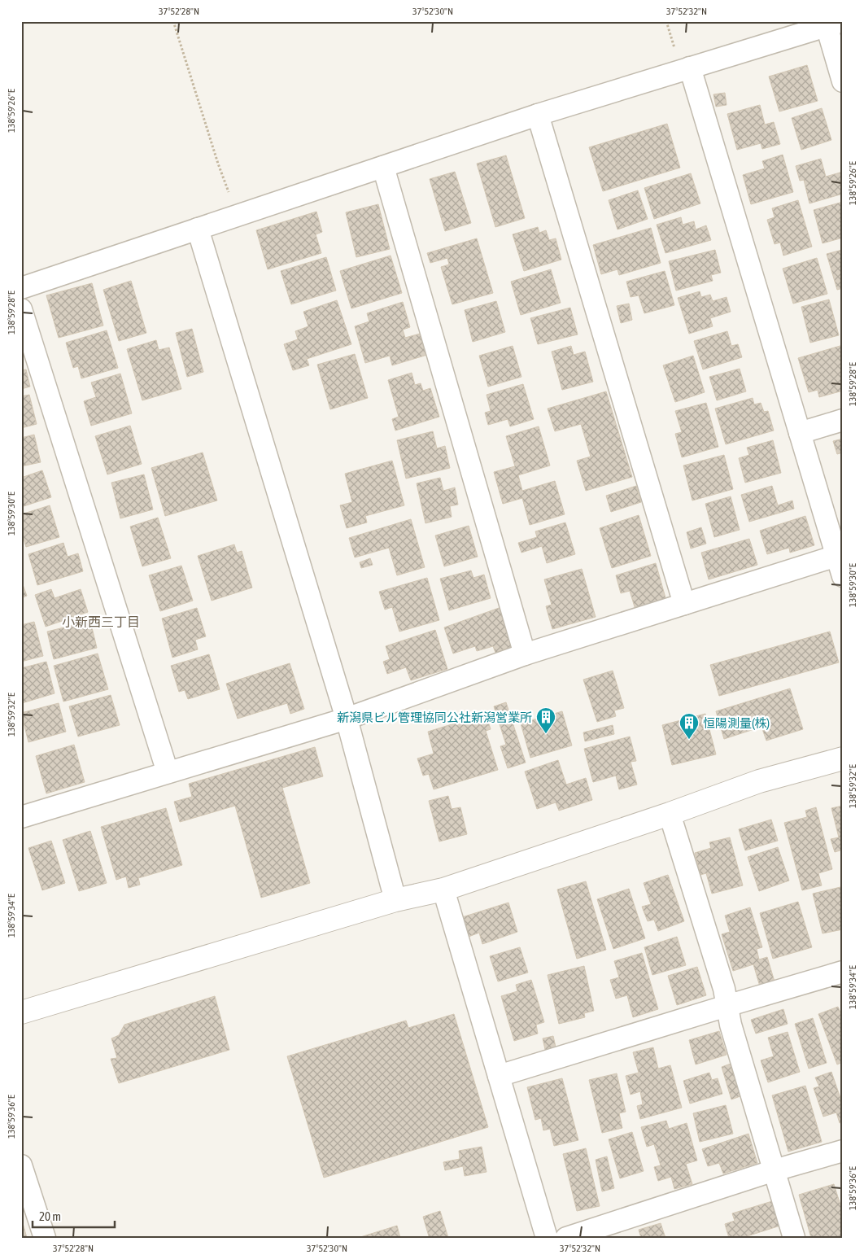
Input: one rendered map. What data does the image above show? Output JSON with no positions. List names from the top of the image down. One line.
{"districts":["小新西三丁目"],"places":{"building":["新潟県ビル管理協同公社新潟営業所","恒陽測量(株)"]},"scale_bar":"20 m","coordinates":["37°52'28\"N","37°52'30\"N","37°52'32\"N","138°59'26\"E","138°59'28\"E","138°59'30\"E","138°59'32\"E","138°59'34\"E","138°59'36\"E"]}
